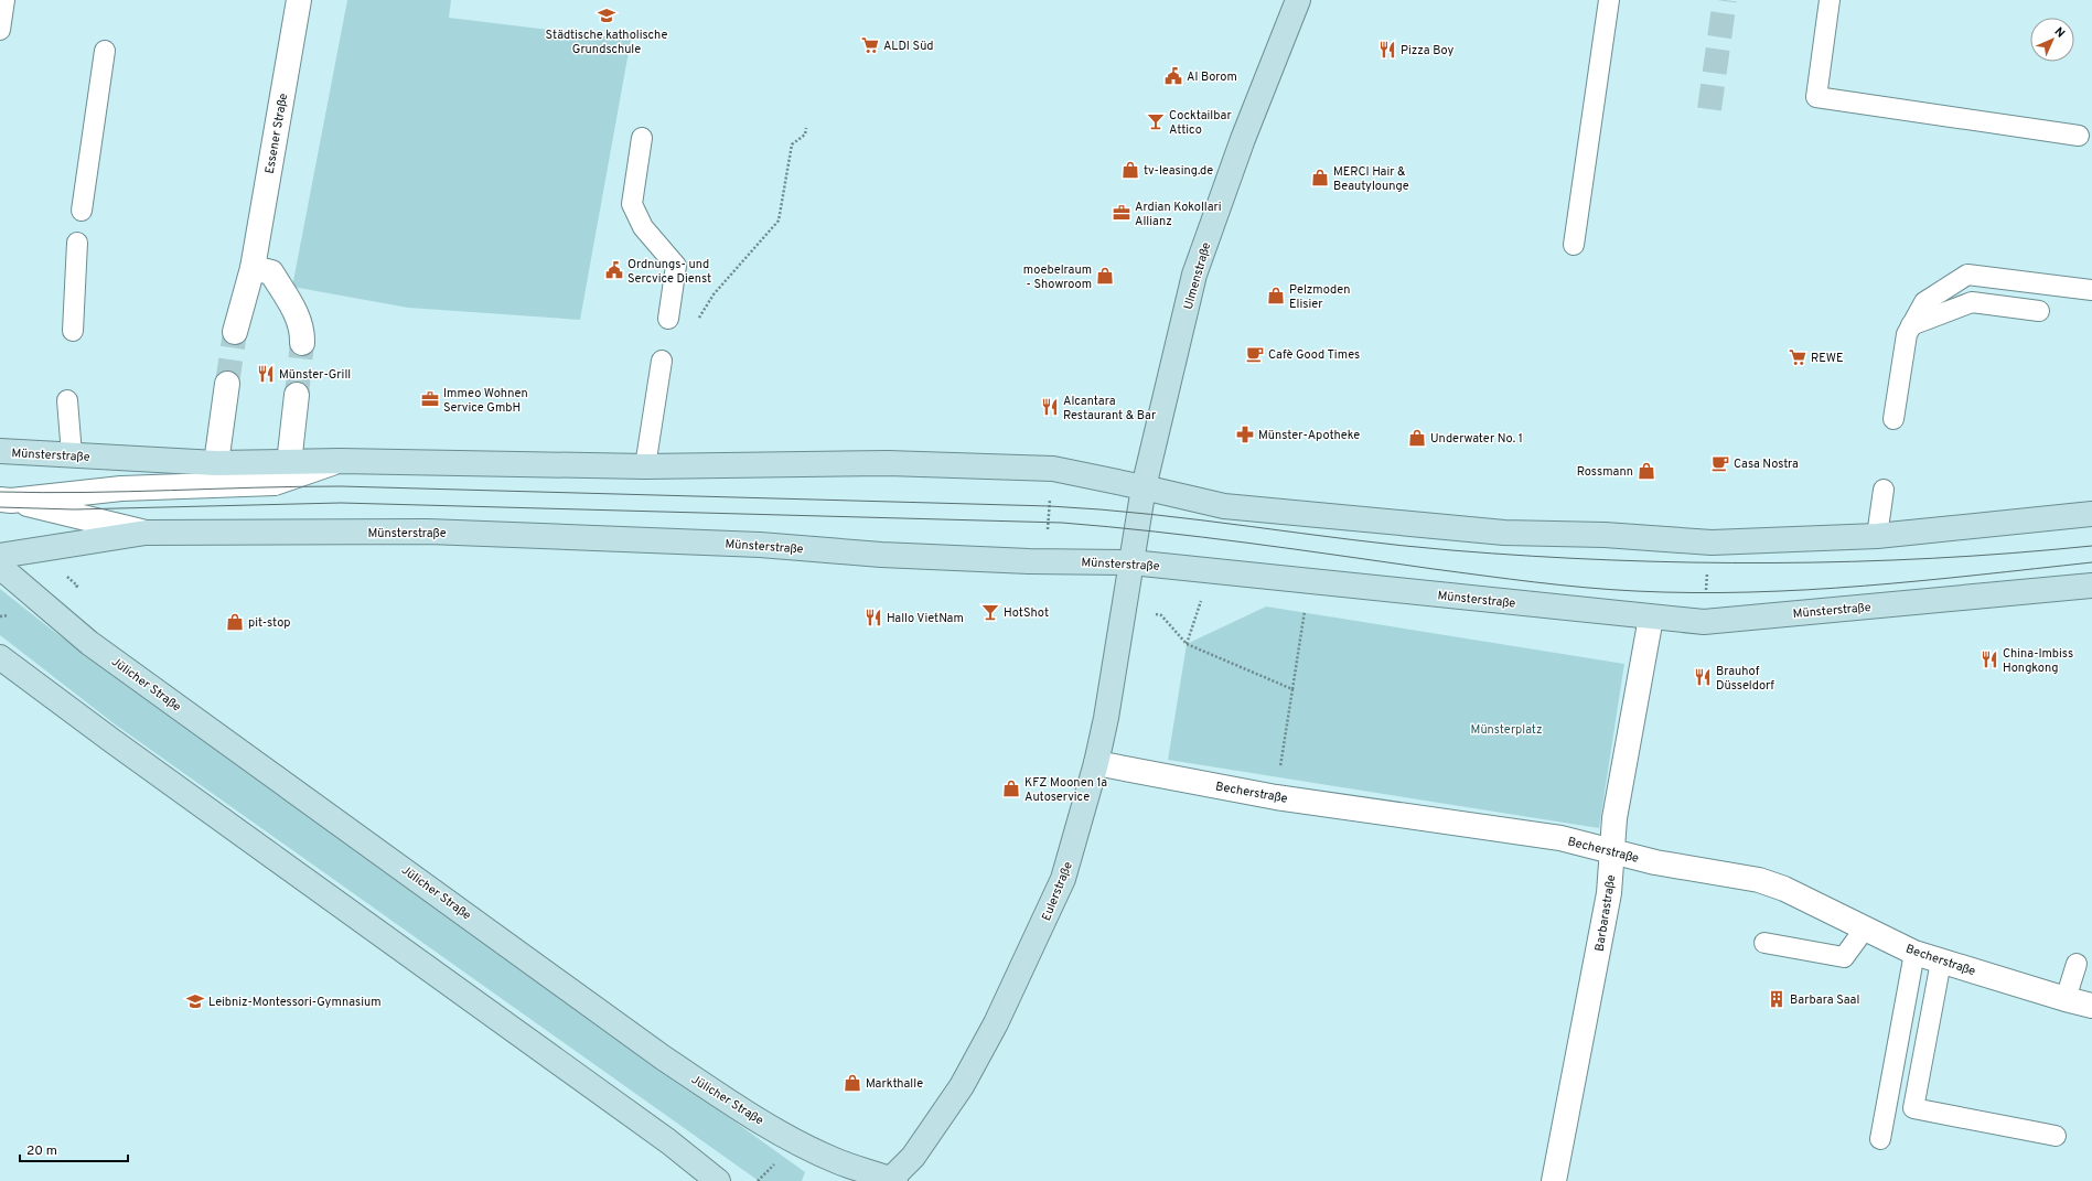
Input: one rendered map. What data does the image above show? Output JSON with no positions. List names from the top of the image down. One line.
{"streets":{"main road":["Ulmenstraße","Münsterstraße","Jülicher Straße","Eulerstraße"],"street":["Essener Straße","Becherstraße","Barbarastraße"]},"crossings":[["Ulmenstraße","Münsterstraße"],["Ulmenstraße","Eulerstraße"],["Münsterstraße","Eulerstraße"],["Münsterstraße","Barbarastraße"],["Jülicher Straße","Eulerstraße"],["Becherstraße","Eulerstraße"],["Becherstraße","Barbarastraße"]],"parks":["Münsterplatz"],"places":{"school or university":["Städtische katholische Grundschule","Leibniz-Montessori-Gymnasium"],"supermarket":["ALDI Süd","REWE"],"restaurant":["Pizza Boy","Münster-Grill","Alcantara Restaurant & Bar","Hallo VietNam","China-Imbiss Hongkong","Brauhof Düsseldorf"],"public building":["Al Borom","Ordnungs- und Sercvice Dienst"],"bar":["Cocktailbar Attico","HotShot"],"shop":["tv-leasing.de","MERCI Hair & Beautylounge","moebelraum - Showroom","Pelzmoden Elisier","Underwater No. 1","Rossmann","pit-stop","KFZ Moonen 1a Autoservice","Markthalle"],"office":["Ardian Kokollari Allianz","Immeo Wohnen Service GmbH"],"cafe":["Cafè Good Times","Casa Nostra"],"pharmacy":["Münster-Apotheke"],"building":["Barbara Saal"]},"scale_bar":"20 m","north":"top right"}
